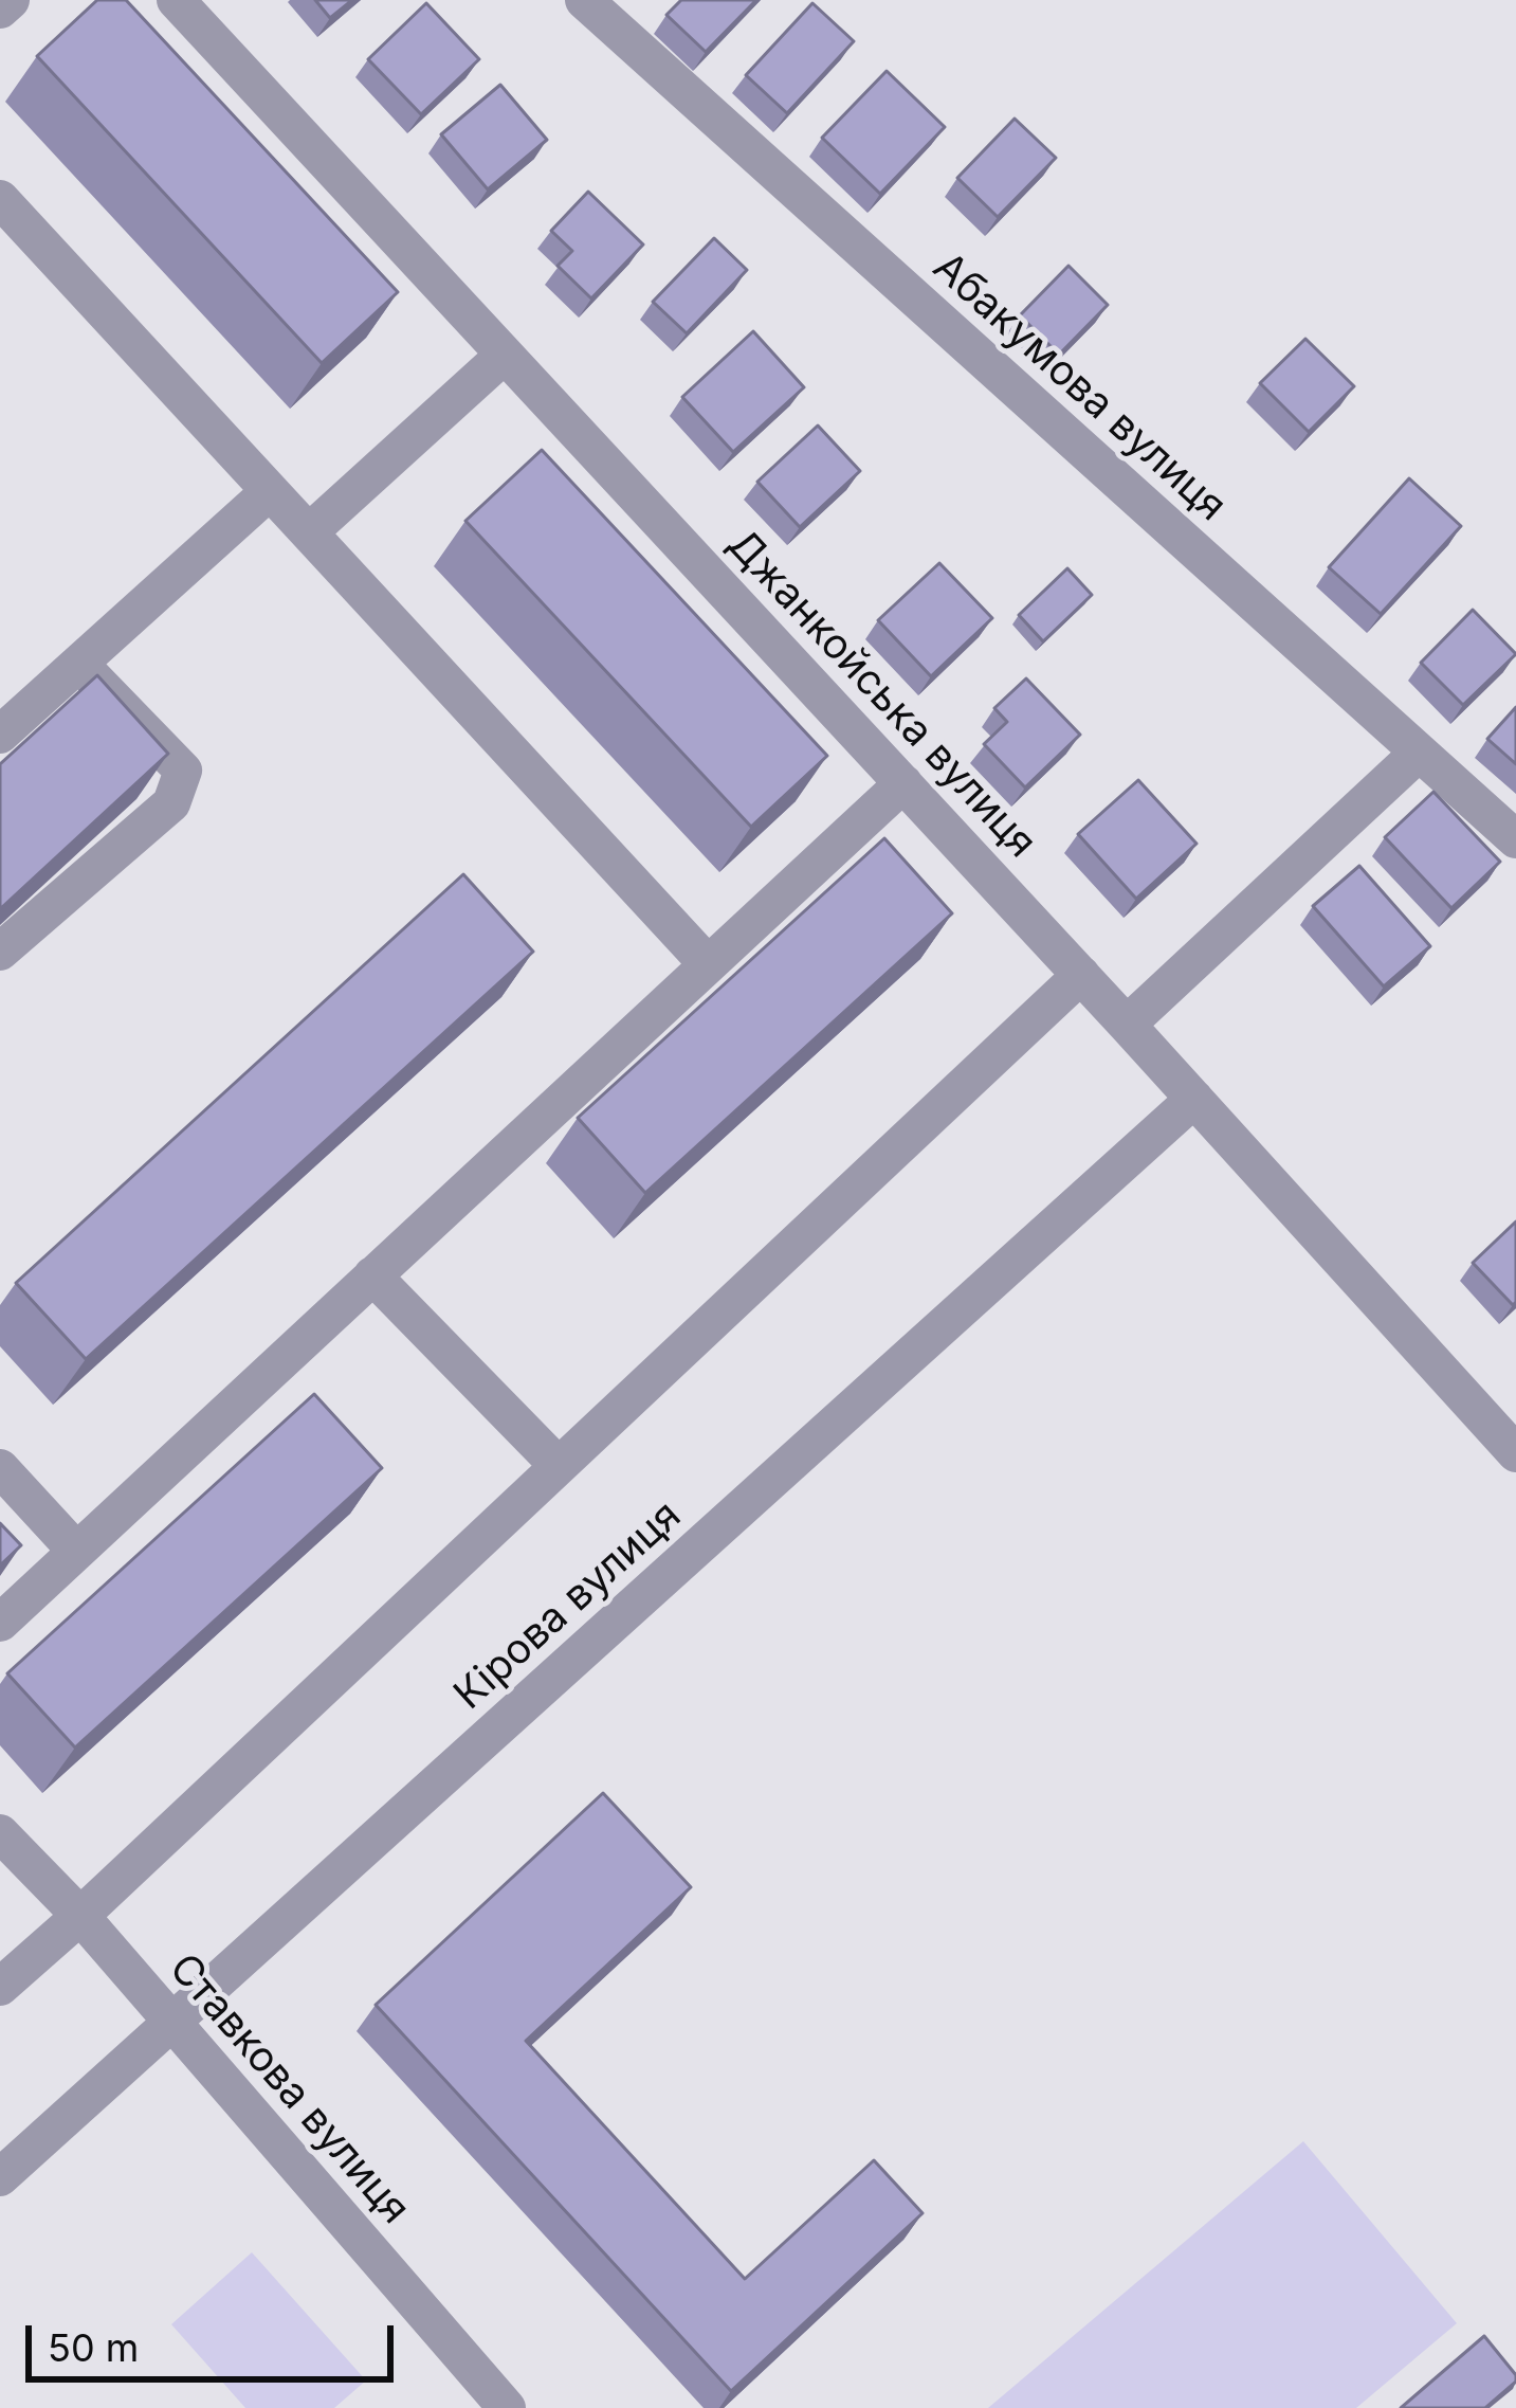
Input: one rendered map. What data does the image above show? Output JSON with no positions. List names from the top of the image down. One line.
{"streets":{"street":["Абакумова вулиця","Джанкойська вулиця","Кірова вулиця","Ставкова вулиця"]},"crossings":[["Джанкойська вулиця","Кірова вулиця"],["Кірова вулиця","Ставкова вулиця"]],"scale_bar":"50 m"}
